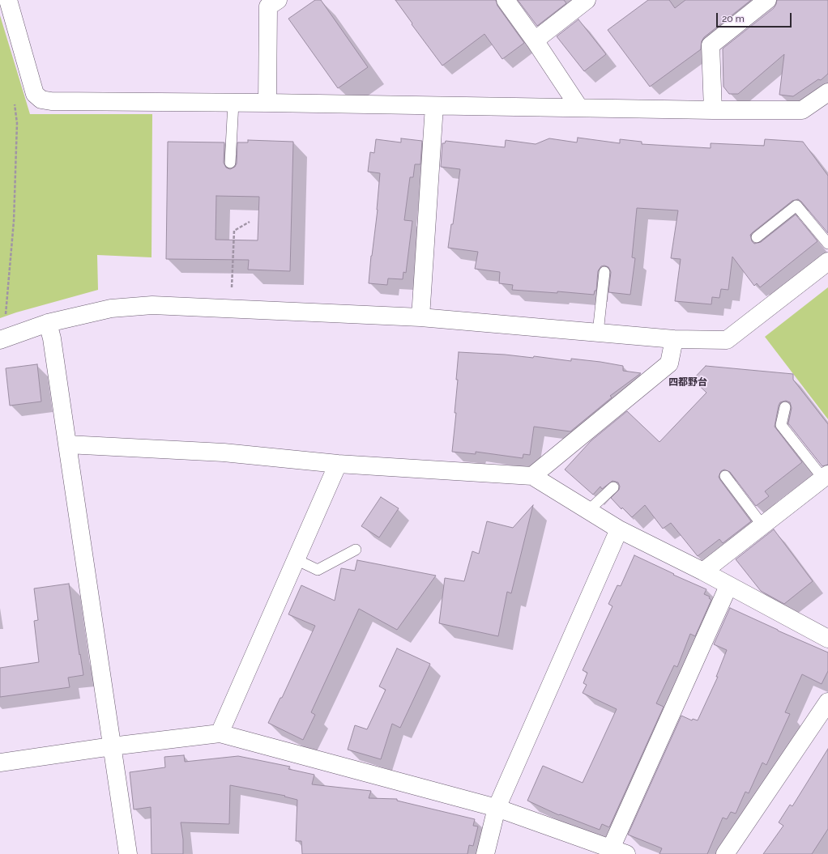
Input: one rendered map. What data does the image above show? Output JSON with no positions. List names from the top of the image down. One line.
{"districts":["四都野台"],"scale_bar":"20 m"}
